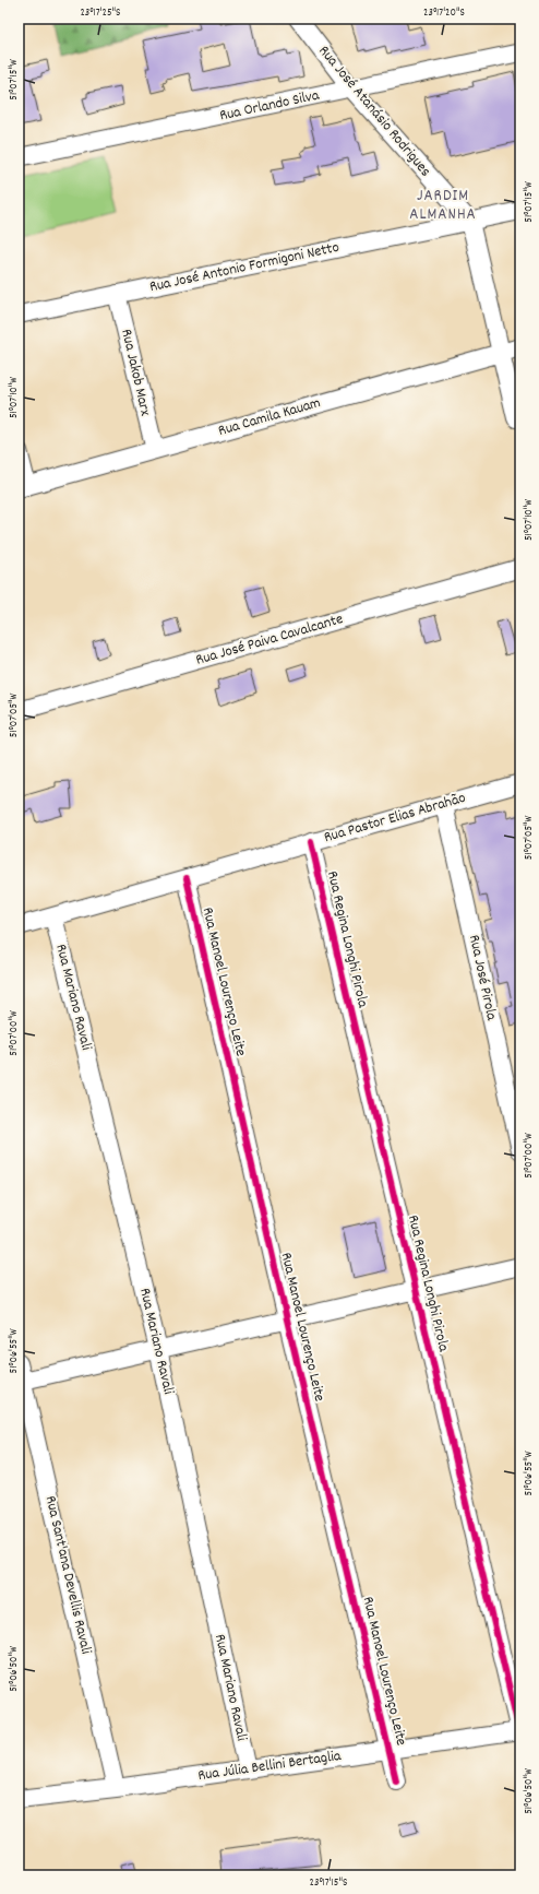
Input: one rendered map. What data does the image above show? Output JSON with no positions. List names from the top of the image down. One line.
{"streets":{"street":["Rua Orlando Silva","Rua José Atanásio Rodrigues","Rua José Antonio Formigoni Netto","Rua Jakob Marx","Rua Camila Kauam","Rua José Paiva Cavalcante","Rua Pastor Elias Abrahão","Rua Regina Longhi Pirola","Rua José Pirola","Rua Manoel Lourenço Leite","Rua Mariano Ravali","Rua Sant'ana Devellis Ravali","Rua Júlia Bellini Bertaglia"]},"crossings":[["Rua Orlando Silva","Rua José Atanásio Rodrigues"],["Rua José Atanásio Rodrigues","Rua José Antonio Formigoni Netto"],["Rua José Atanásio Rodrigues","Rua Camila Kauam"],["Rua José Antonio Formigoni Netto","Rua Jakob Marx"],["Rua Jakob Marx","Rua Camila Kauam"],["Rua Pastor Elias Abrahão","Rua Regina Longhi Pirola"],["Rua Pastor Elias Abrahão","Rua José Pirola"],["Rua Pastor Elias Abrahão","Rua Manoel Lourenço Leite"],["Rua Pastor Elias Abrahão","Rua Mariano Ravali"],["Rua Regina Longhi Pirola","Rua Júlia Bellini Bertaglia"],["Rua Manoel Lourenço Leite","Rua Júlia Bellini Bertaglia"],["Rua Mariano Ravali","Rua Júlia Bellini Bertaglia"],["Rua Sant'ana Devellis Ravali","Rua Júlia Bellini Bertaglia"]],"districts":["JARDIM ALMANHA"],"coordinates":["23°17'25\"S","23°17'20\"S","51°07'15\"W","51°07'10\"W","51°07'05\"W","51°07'00\"W","51°06'55\"W","51°06'50\"W","23°17'15\"S"]}
